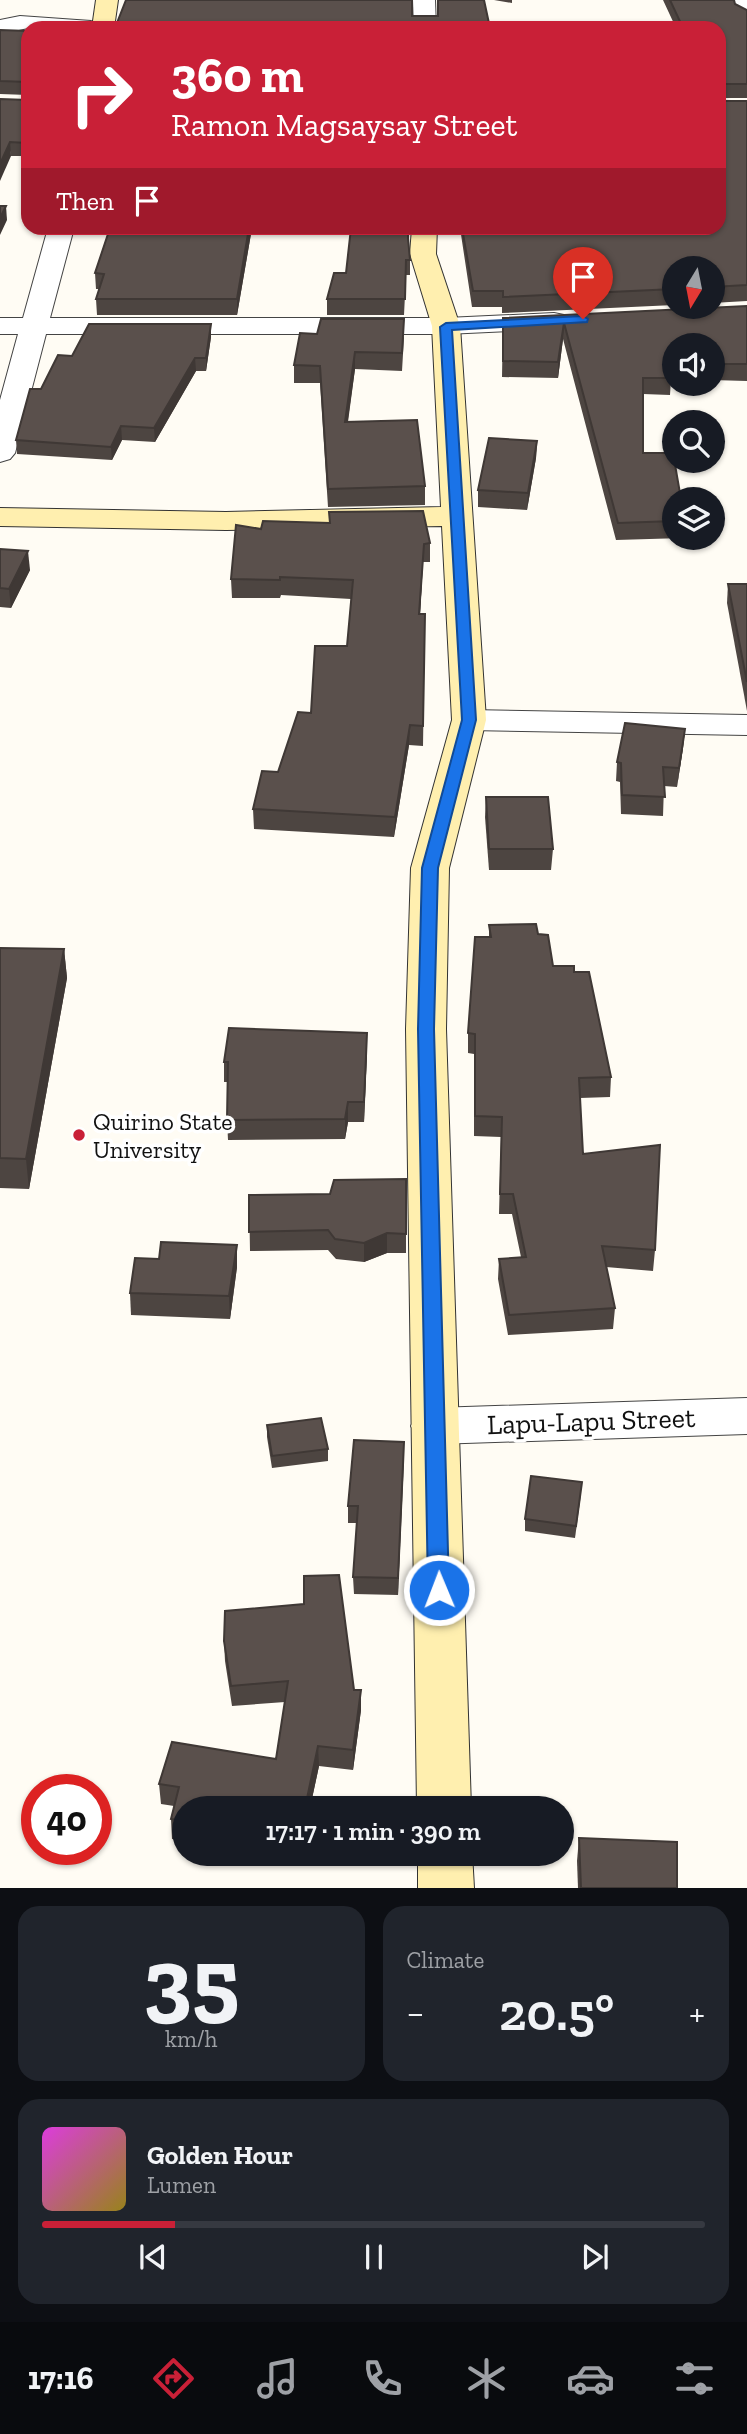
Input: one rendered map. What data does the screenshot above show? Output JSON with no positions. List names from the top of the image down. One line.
{"streets":{"street":["Lapu-Lapu Street"]},"places":["Quirino State University"],"north":"bottom","page":{"turn":["360 m","Ramon Magsaysay Street"],"then":"Then","limit":"40","trip":"17:17 · 1 min · 390 m","tile":[["35","km/h"],"Climate"],"heat":["−","20.5°","+"],"song":["Golden Hour","Lumen"],"tabs":"17:16"}}
